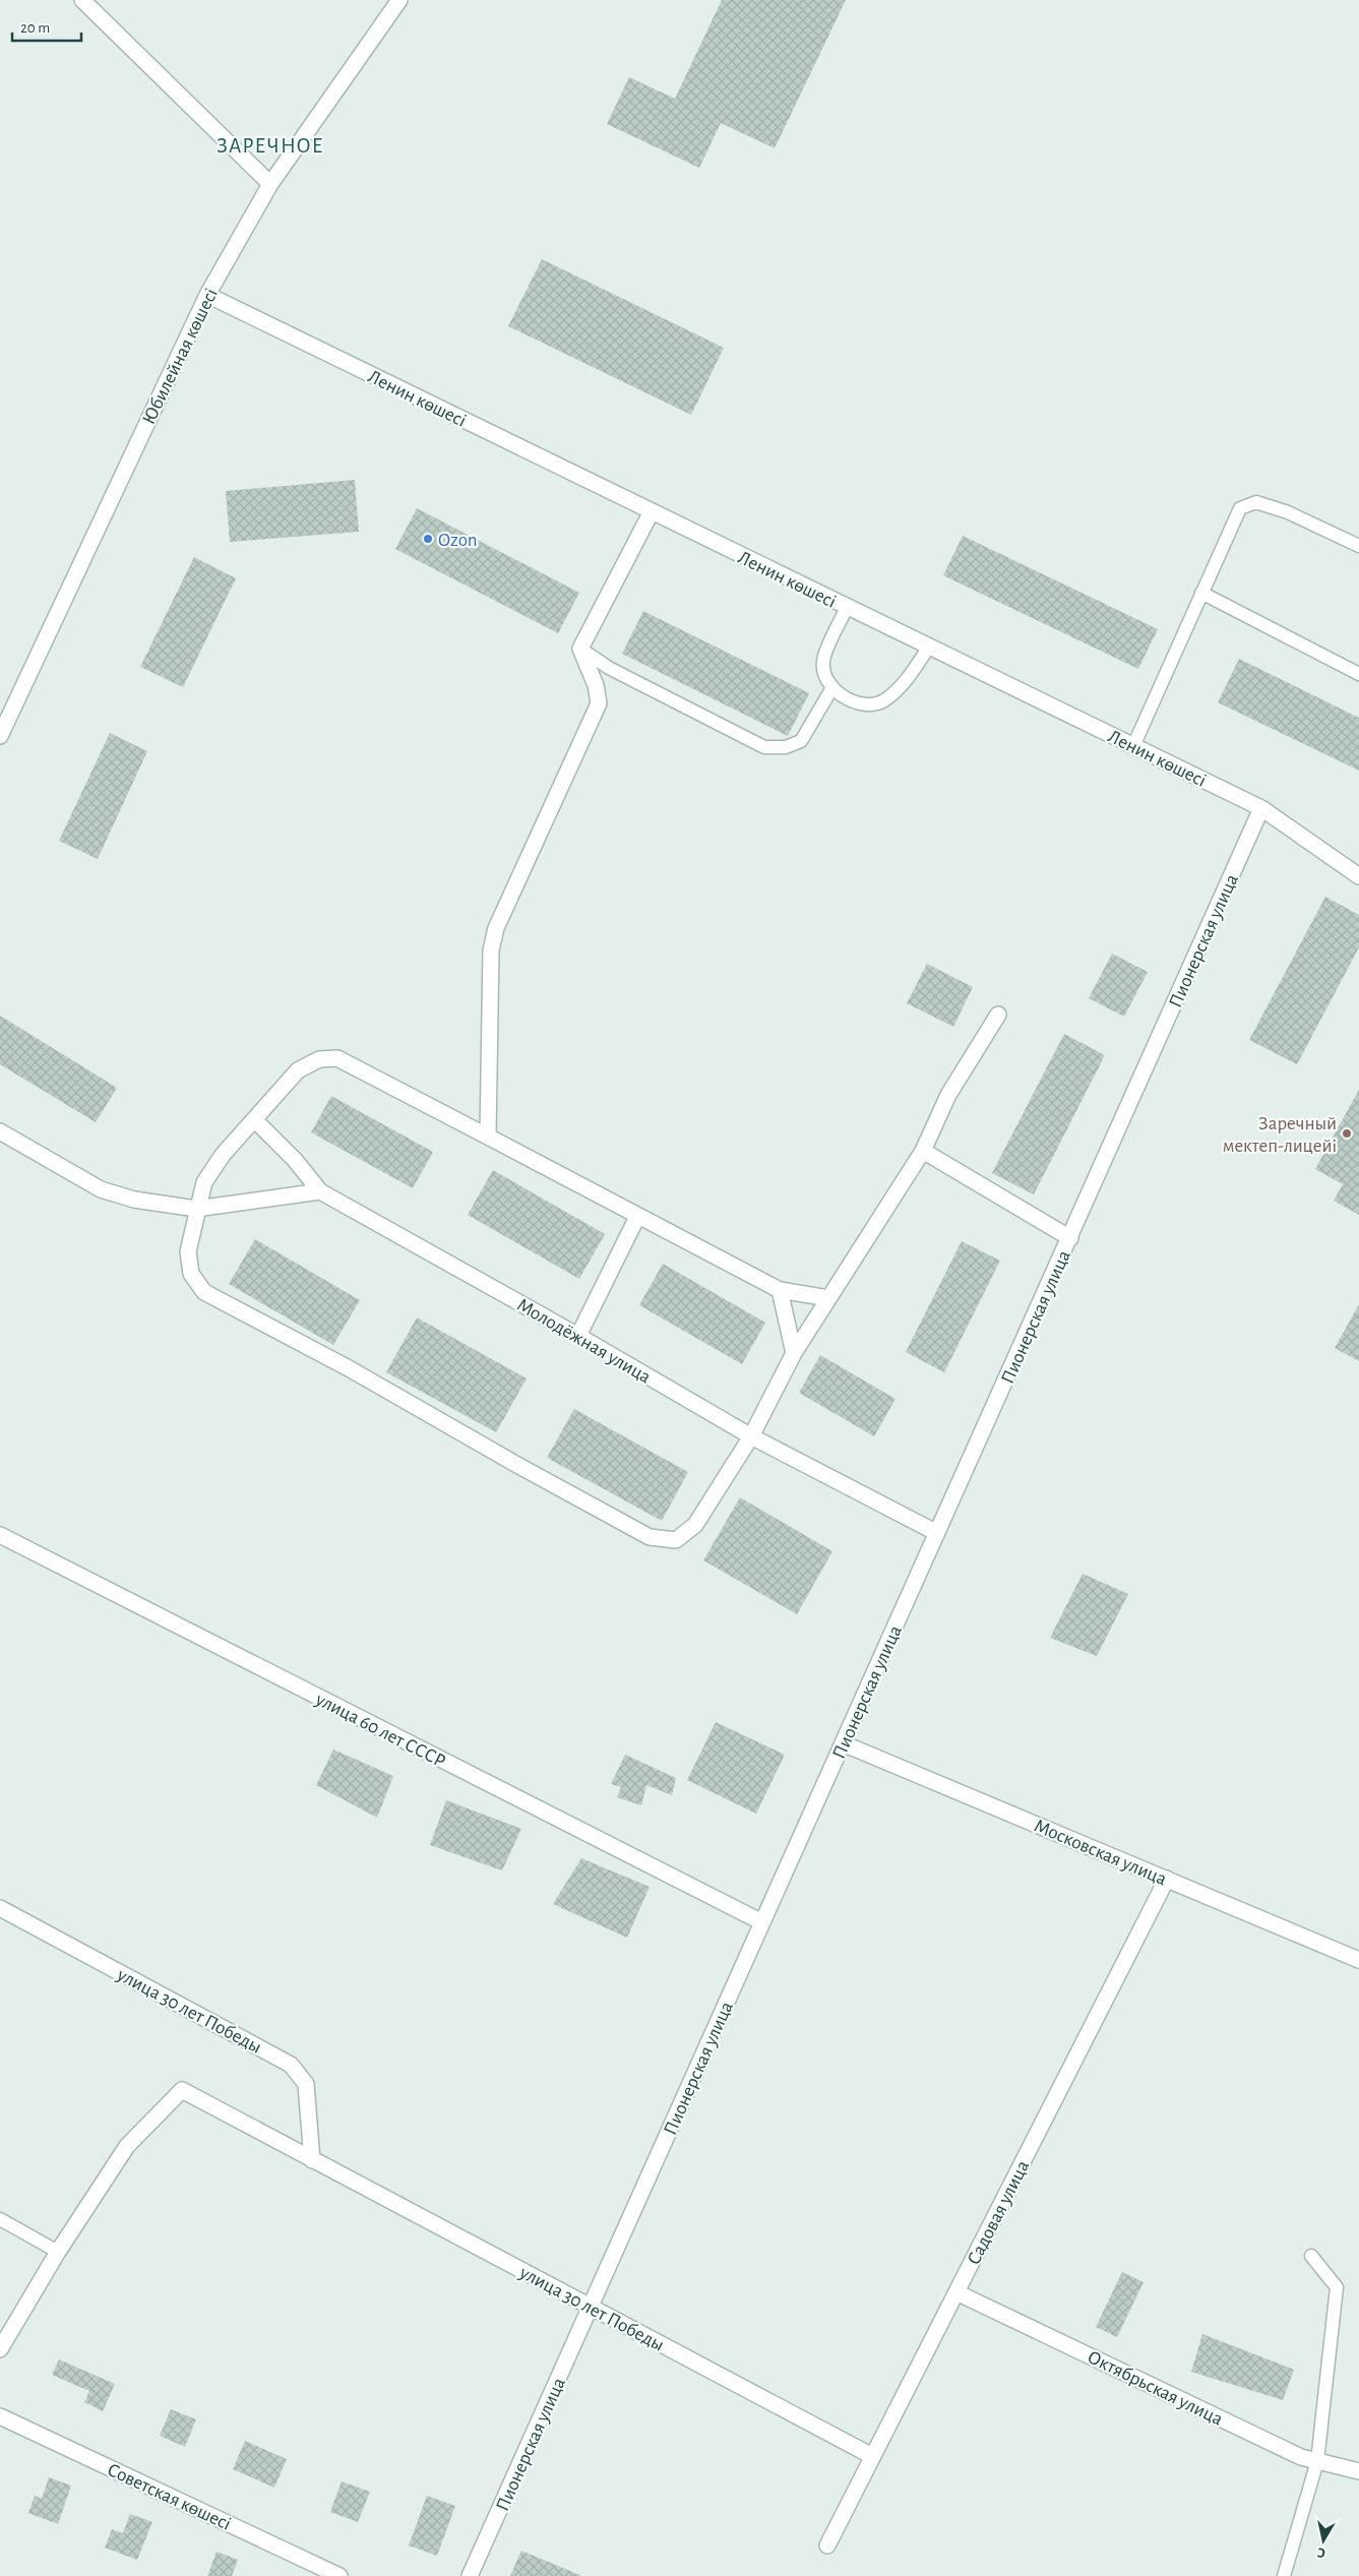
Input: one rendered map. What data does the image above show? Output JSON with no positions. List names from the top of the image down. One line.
{"streets":{"street":["Юбилейная көшесі","Ленин көшесі","Пионерская улица","Молодёжная улица","улица 60 лет СССР","Московская улица","улица 30 лет Победы","Садовая улица","Октябрьская улица","Советская көшесі"]},"crossings":[["Юбилейная көшесі","Ленин көшесі"],["Ленин көшесі","Пионерская улица"],["Пионерская улица","Молодёжная улица"],["Пионерская улица","улица 60 лет СССР"],["Пионерская улица","Московская улица"],["Пионерская улица","улица 30 лет Победы"],["Московская улица","Садовая улица"],["улица 30 лет Победы","Садовая улица"],["Садовая улица","Октябрьская улица"]],"districts":["ЗАРЕЧНОЕ"],"places":["Ozon","Заречный мектеп-лицейі"],"scale_bar":"20 m","north":"bottom"}
